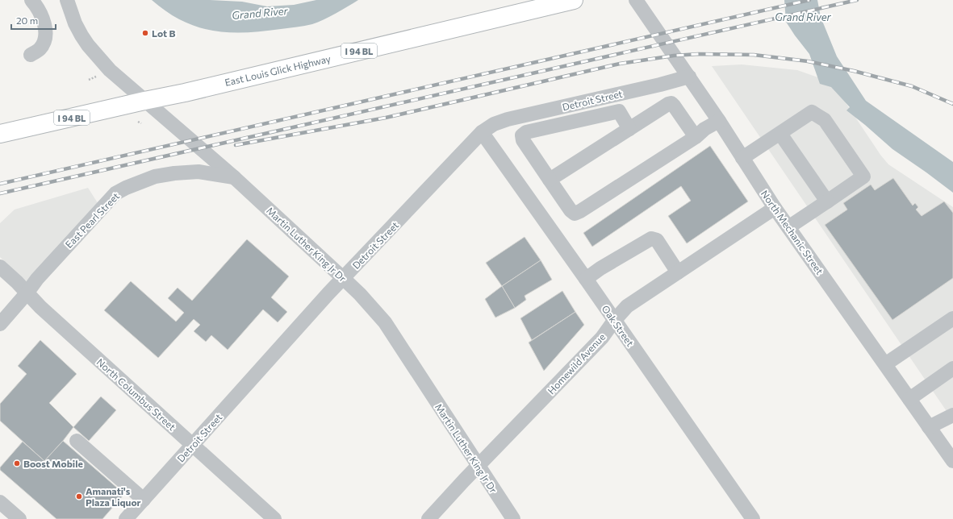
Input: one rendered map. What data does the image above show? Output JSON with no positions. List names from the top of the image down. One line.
{"streets":{"main road":["I 94 BL","East Louis Glick Highway"],"street":["Detroit Street","East Pearl Street","North Mechanic Street","Martin Luther King Jr Dr","Oak Street","Homewild Avenue","North Columbus Street"]},"crossings":[["East Louis Glick Highway","Martin Luther King Jr Dr"],["Detroit Street","North Mechanic Street"],["Detroit Street","Martin Luther King Jr Dr"],["Detroit Street","Oak Street"],["Detroit Street","North Columbus Street"],["East Pearl Street","Martin Luther King Jr Dr"],["East Pearl Street","North Columbus Street"],["North Mechanic Street","Homewild Avenue"],["Martin Luther King Jr Dr","Homewild Avenue"],["Oak Street","Homewild Avenue"]],"water":["Grand River"],"places":["Lot B","Boost Mobile","Amanati's Plaza Liquor"],"scale_bar":"20 m"}
